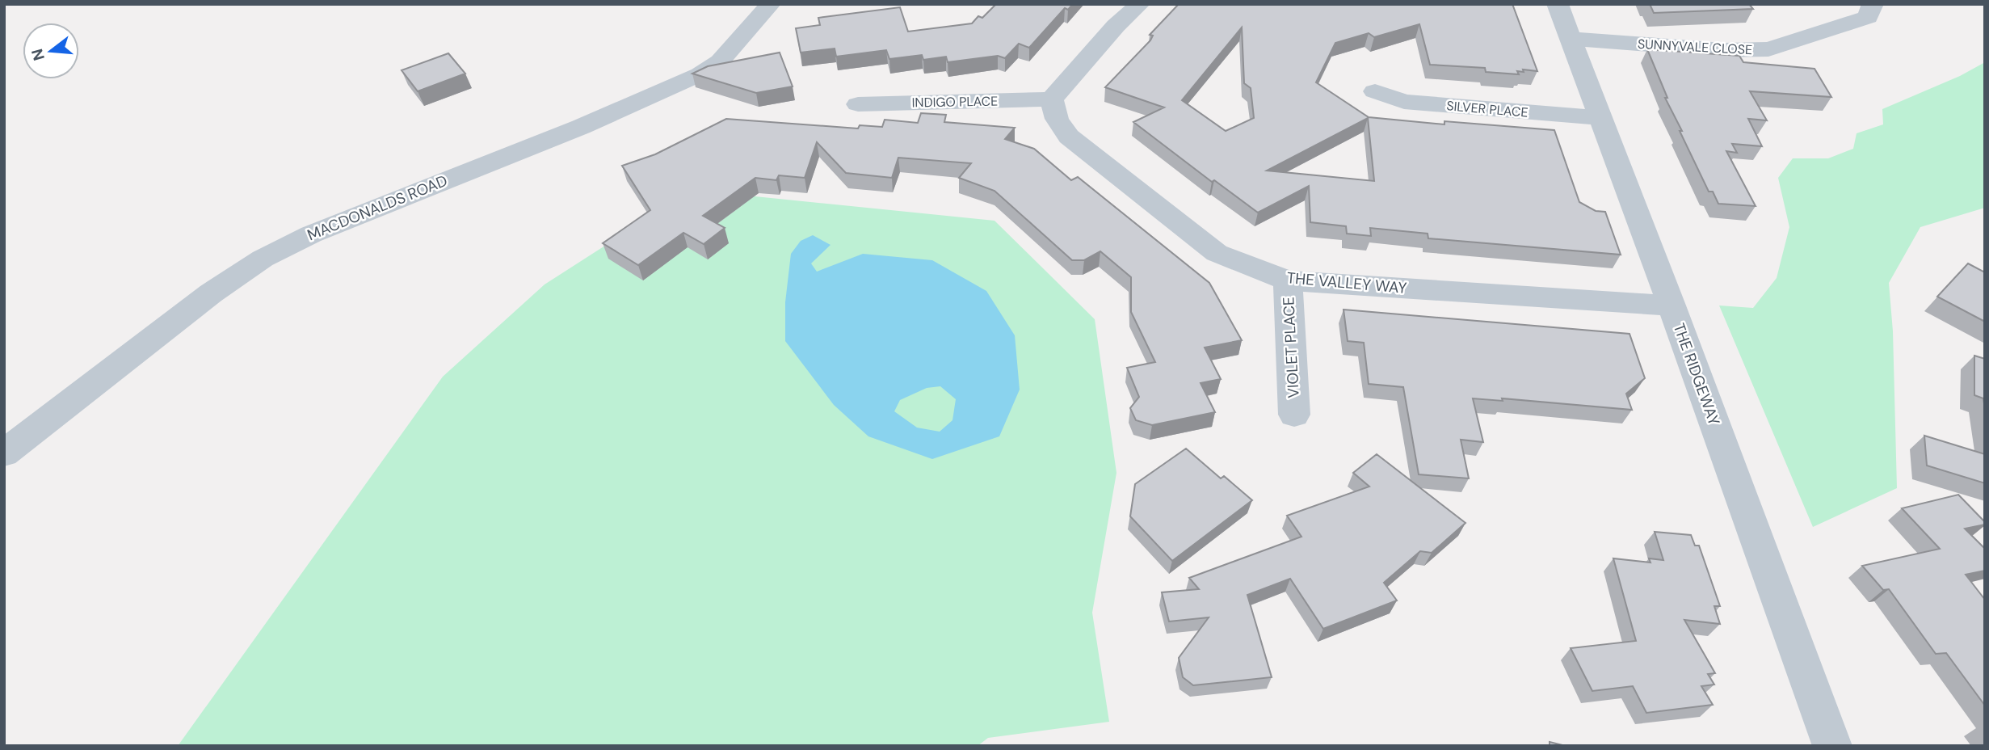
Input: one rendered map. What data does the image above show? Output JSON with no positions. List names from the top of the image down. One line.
{"streets":{"street":["SUNNYVALE CLOSE","INDIGO PLACE","SILVER PLACE","MACDONALDS ROAD","THE VALLEY WAY","VIOLET PLACE","THE RIDGEWAY"]},"crossings":[["SUNNYVALE CLOSE","THE RIDGEWAY"],["INDIGO PLACE","THE VALLEY WAY"],["SILVER PLACE","THE RIDGEWAY"],["THE VALLEY WAY","VIOLET PLACE"],["THE VALLEY WAY","THE RIDGEWAY"]],"north":"left"}
